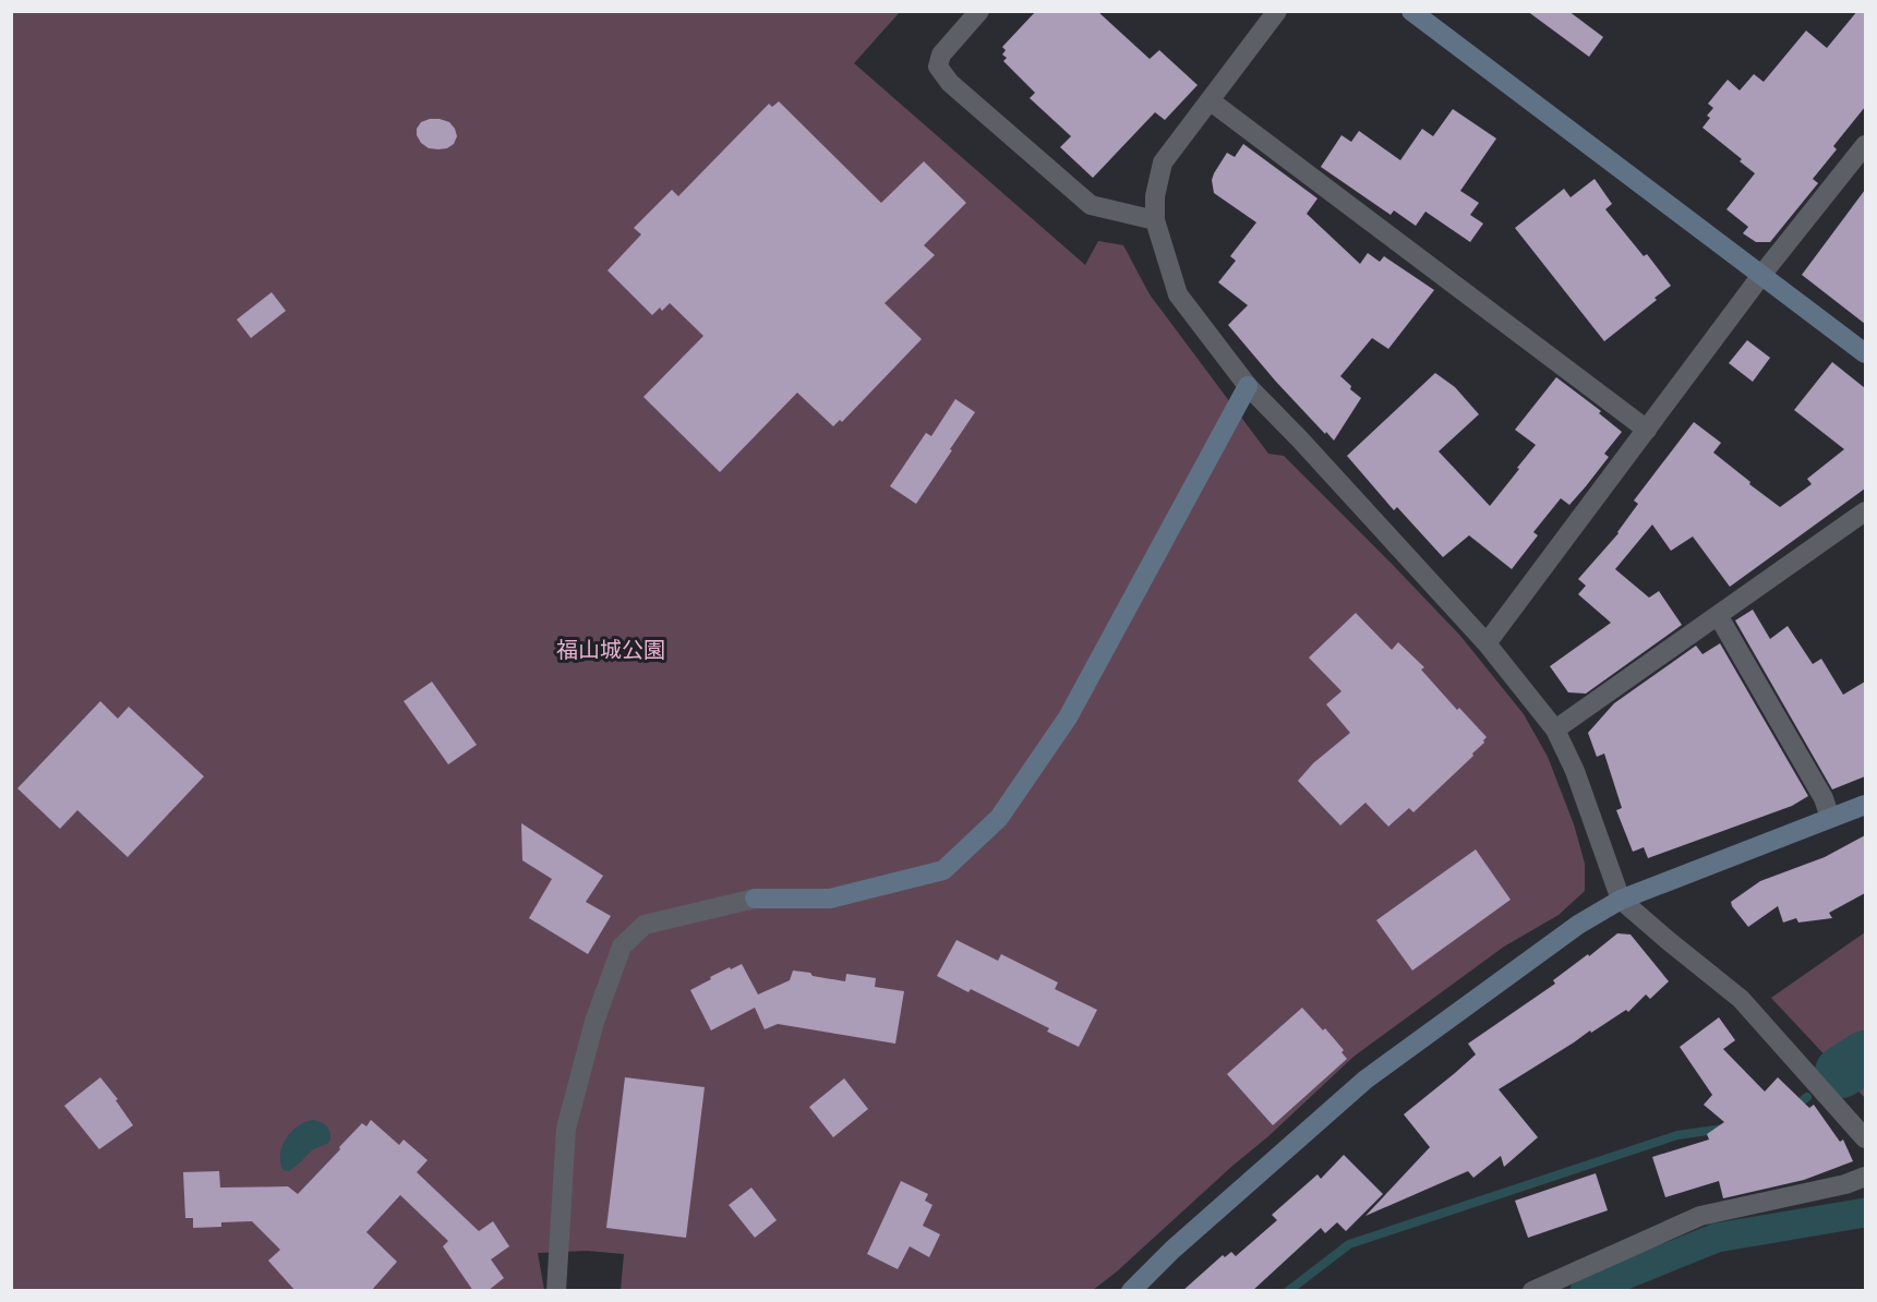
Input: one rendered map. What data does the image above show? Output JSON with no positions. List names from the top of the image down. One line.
{"parks":["福山城公園"]}
